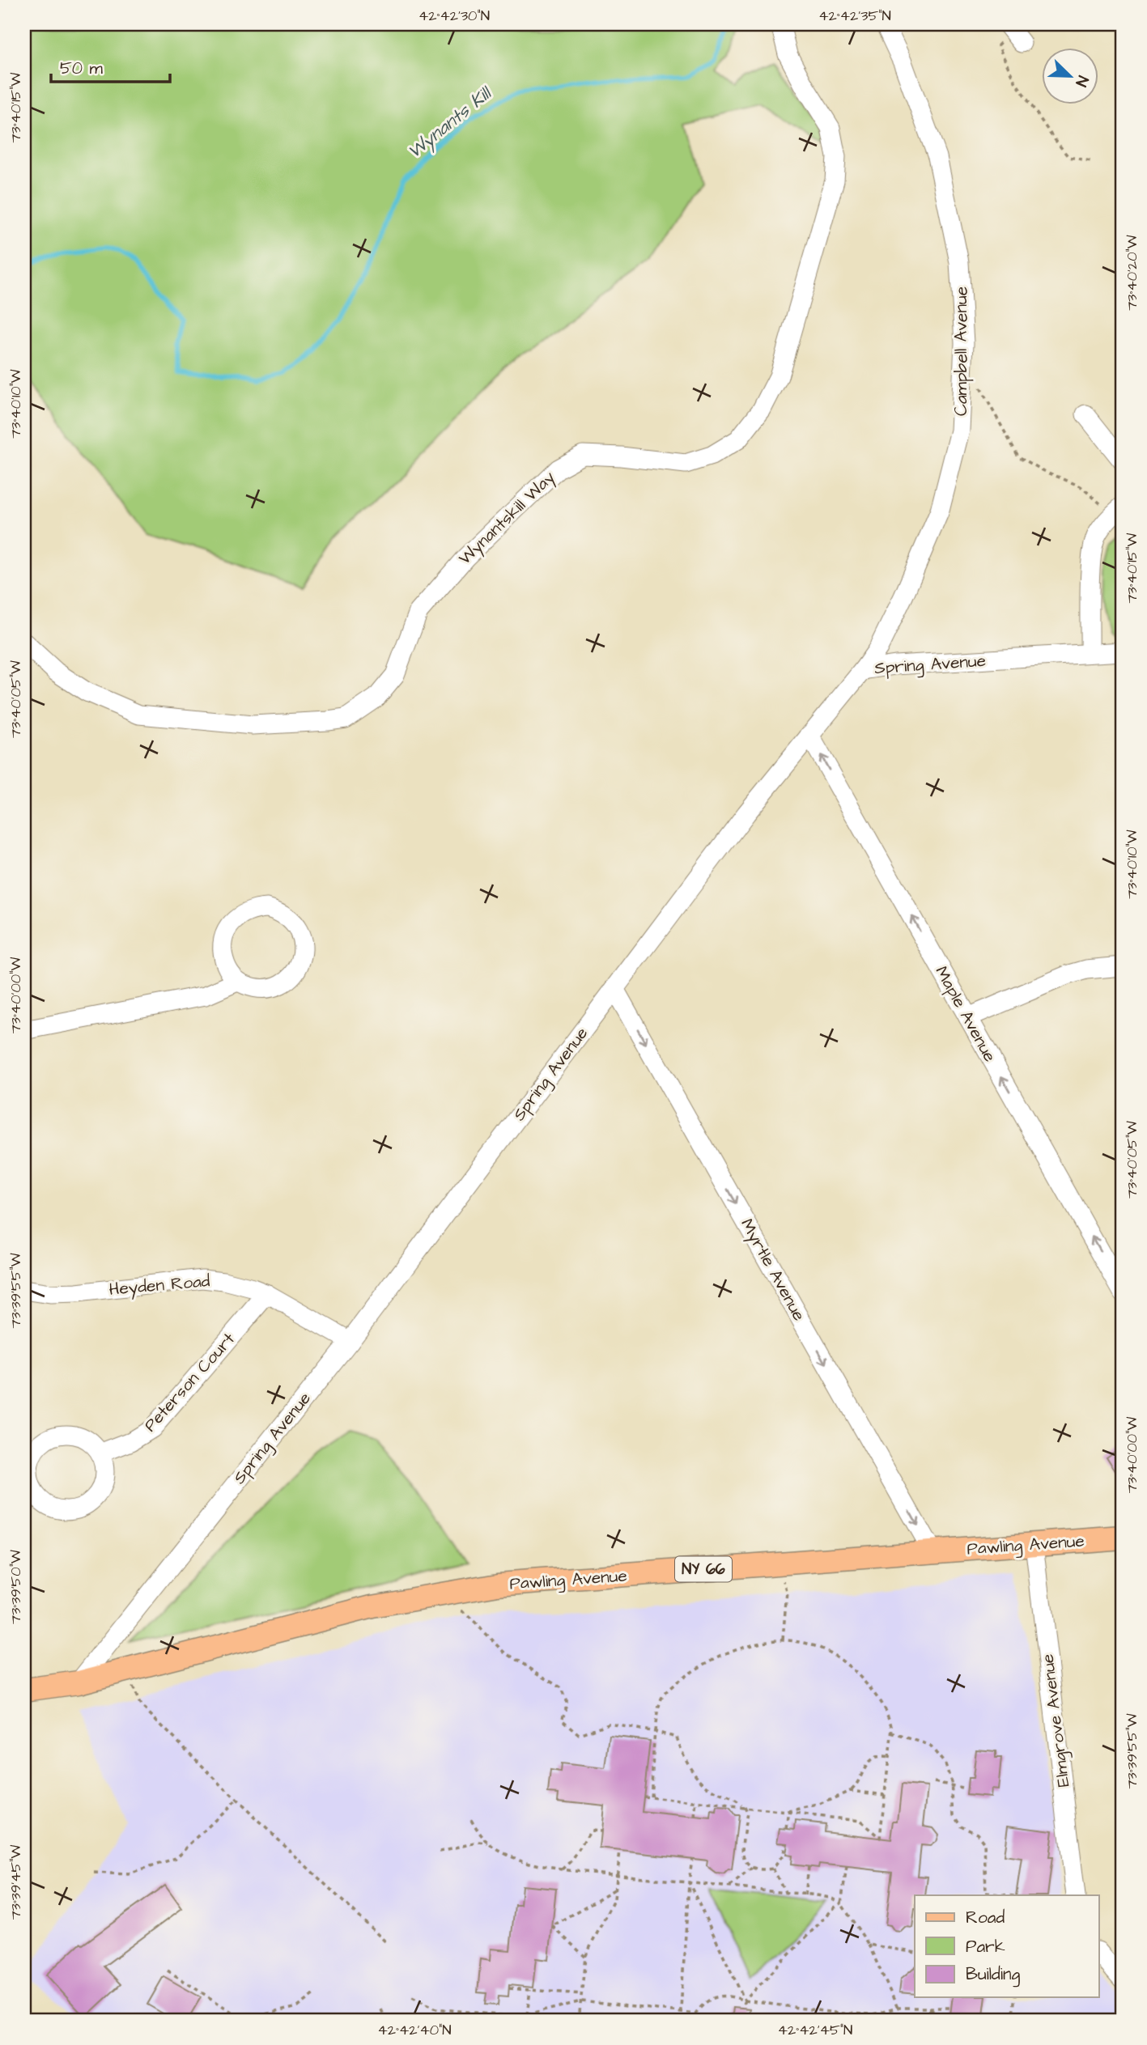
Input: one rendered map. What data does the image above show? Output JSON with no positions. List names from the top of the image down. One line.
{"streets":{"main road":["Pawling Avenue","NY 66"],"street":["Campbell Avenue","Wynantskill Way","Spring Avenue","Maple Avenue","Myrtle Avenue","Heyden Road","Peterson Court","Elmgrove Avenue"]},"crossings":[["Campbell Avenue","Spring Avenue"],["Spring Avenue","Maple Avenue"],["Spring Avenue","Myrtle Avenue"],["Spring Avenue","Heyden Road"],["Spring Avenue","Pawling Avenue"],["Myrtle Avenue","Pawling Avenue"],["Heyden Road","Peterson Court"],["Pawling Avenue","Elmgrove Avenue"]],"one_way":["Maple Avenue","Myrtle Avenue"],"water":["Wynants Kill"],"legend":["Road","Park","Building"],"scale_bar":"50 m","north":"bottom right","coordinates":["42°42'30\"N","42°42'35\"N","73°40'15\"W","73°40'20\"W","73°40'10\"W","73°40'05\"W","73°40'00\"W","73°39'55\"W","73°39'50\"W","73°39'45\"W","42°42'40\"N","42°42'45\"N"]}
